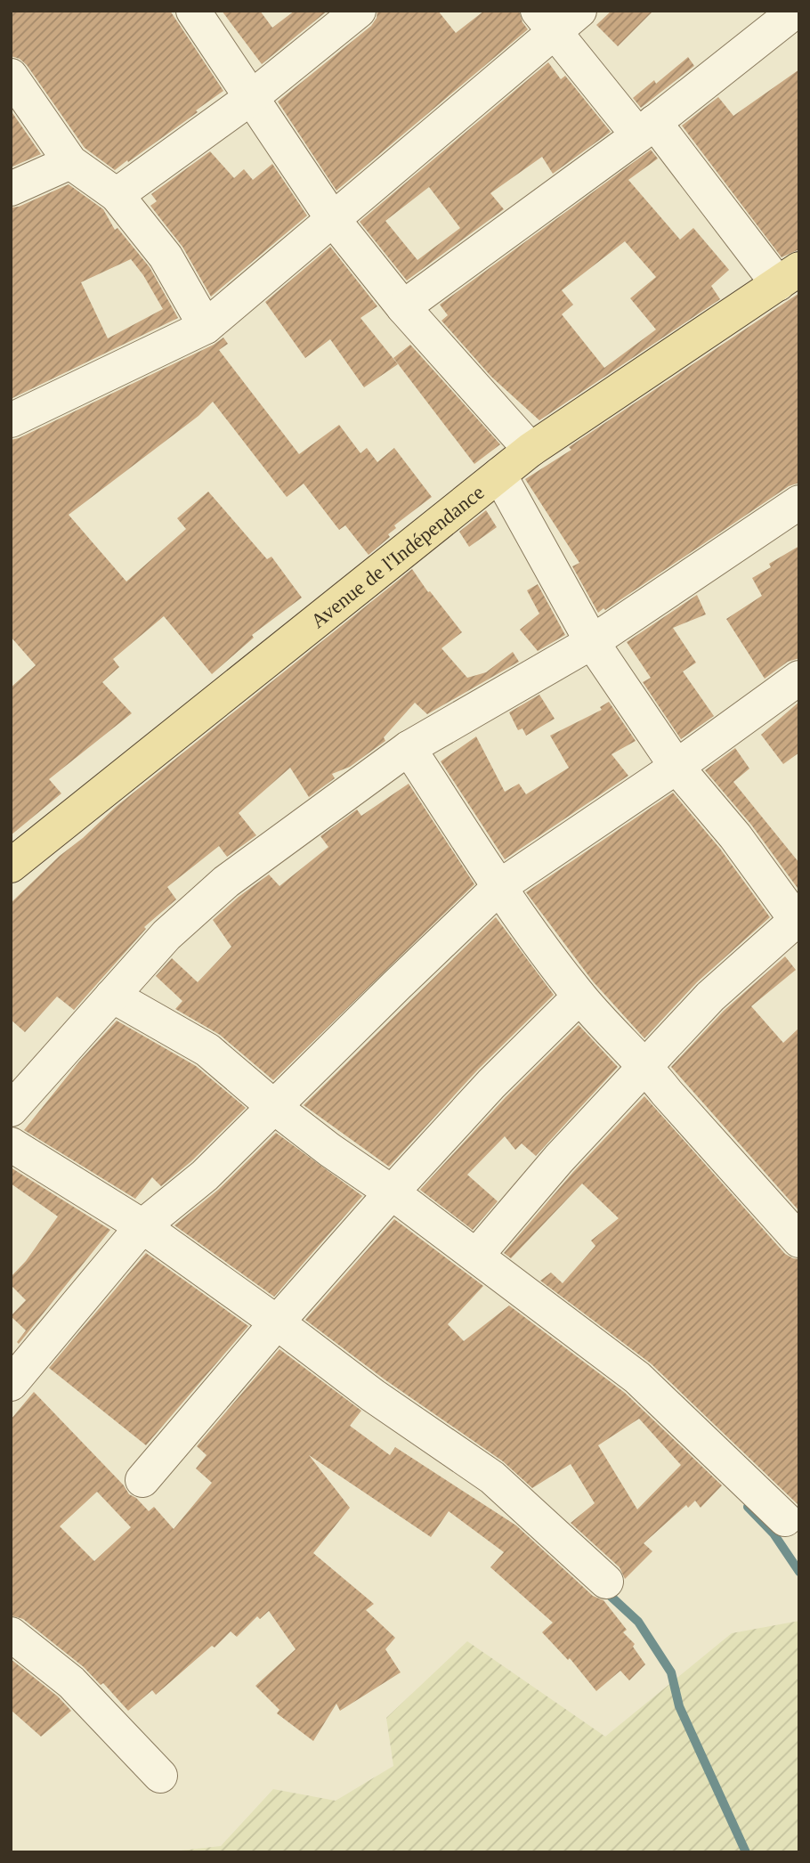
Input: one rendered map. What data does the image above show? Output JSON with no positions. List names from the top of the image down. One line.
{"streets":{"main road":["Avenue de l'Indépendance"]}}
